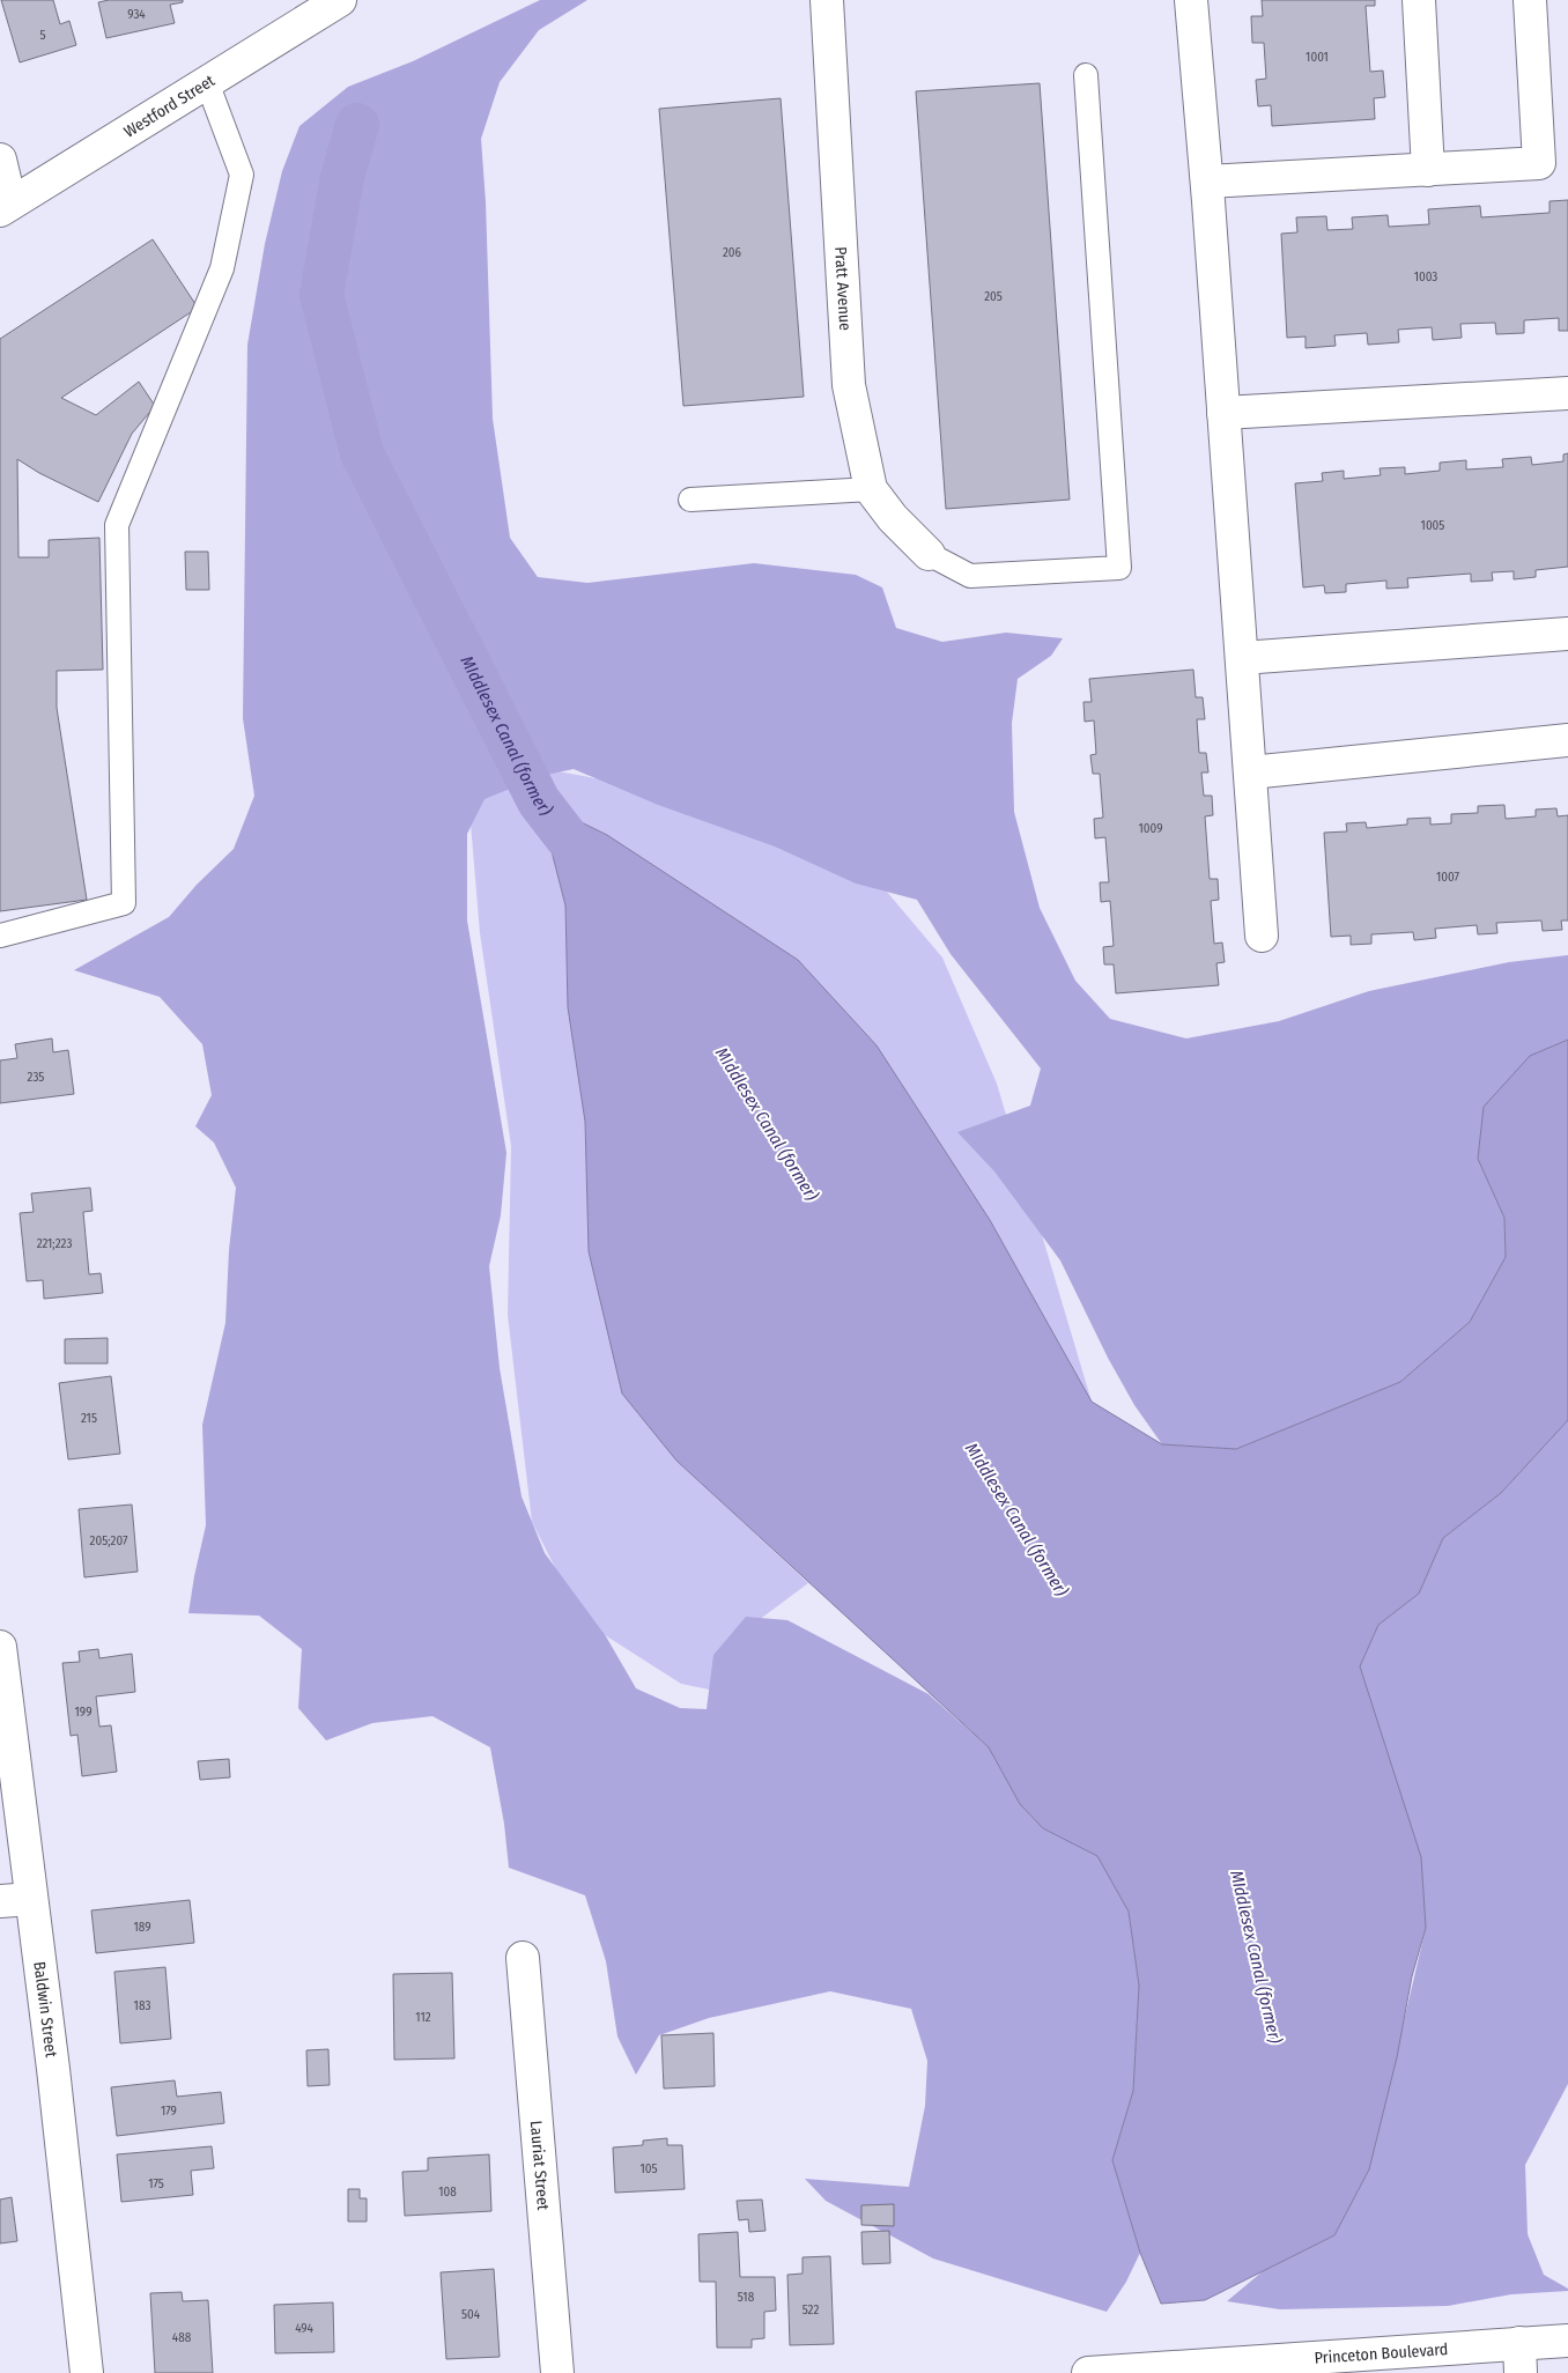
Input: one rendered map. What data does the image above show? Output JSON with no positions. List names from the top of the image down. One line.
{"streets":{"street":["Westford Street","Pratt Avenue","Baldwin Street","Lauriat Street","Princeton Boulevard"]},"water":["MIddlesex Canal (former)"],"house_numbers":["934","5","1001","206","1003","205","1005","1009","1007","235","221;223","215","205;207","199","189","183","112","179","105","175","108","518","522","504","494","488"]}
